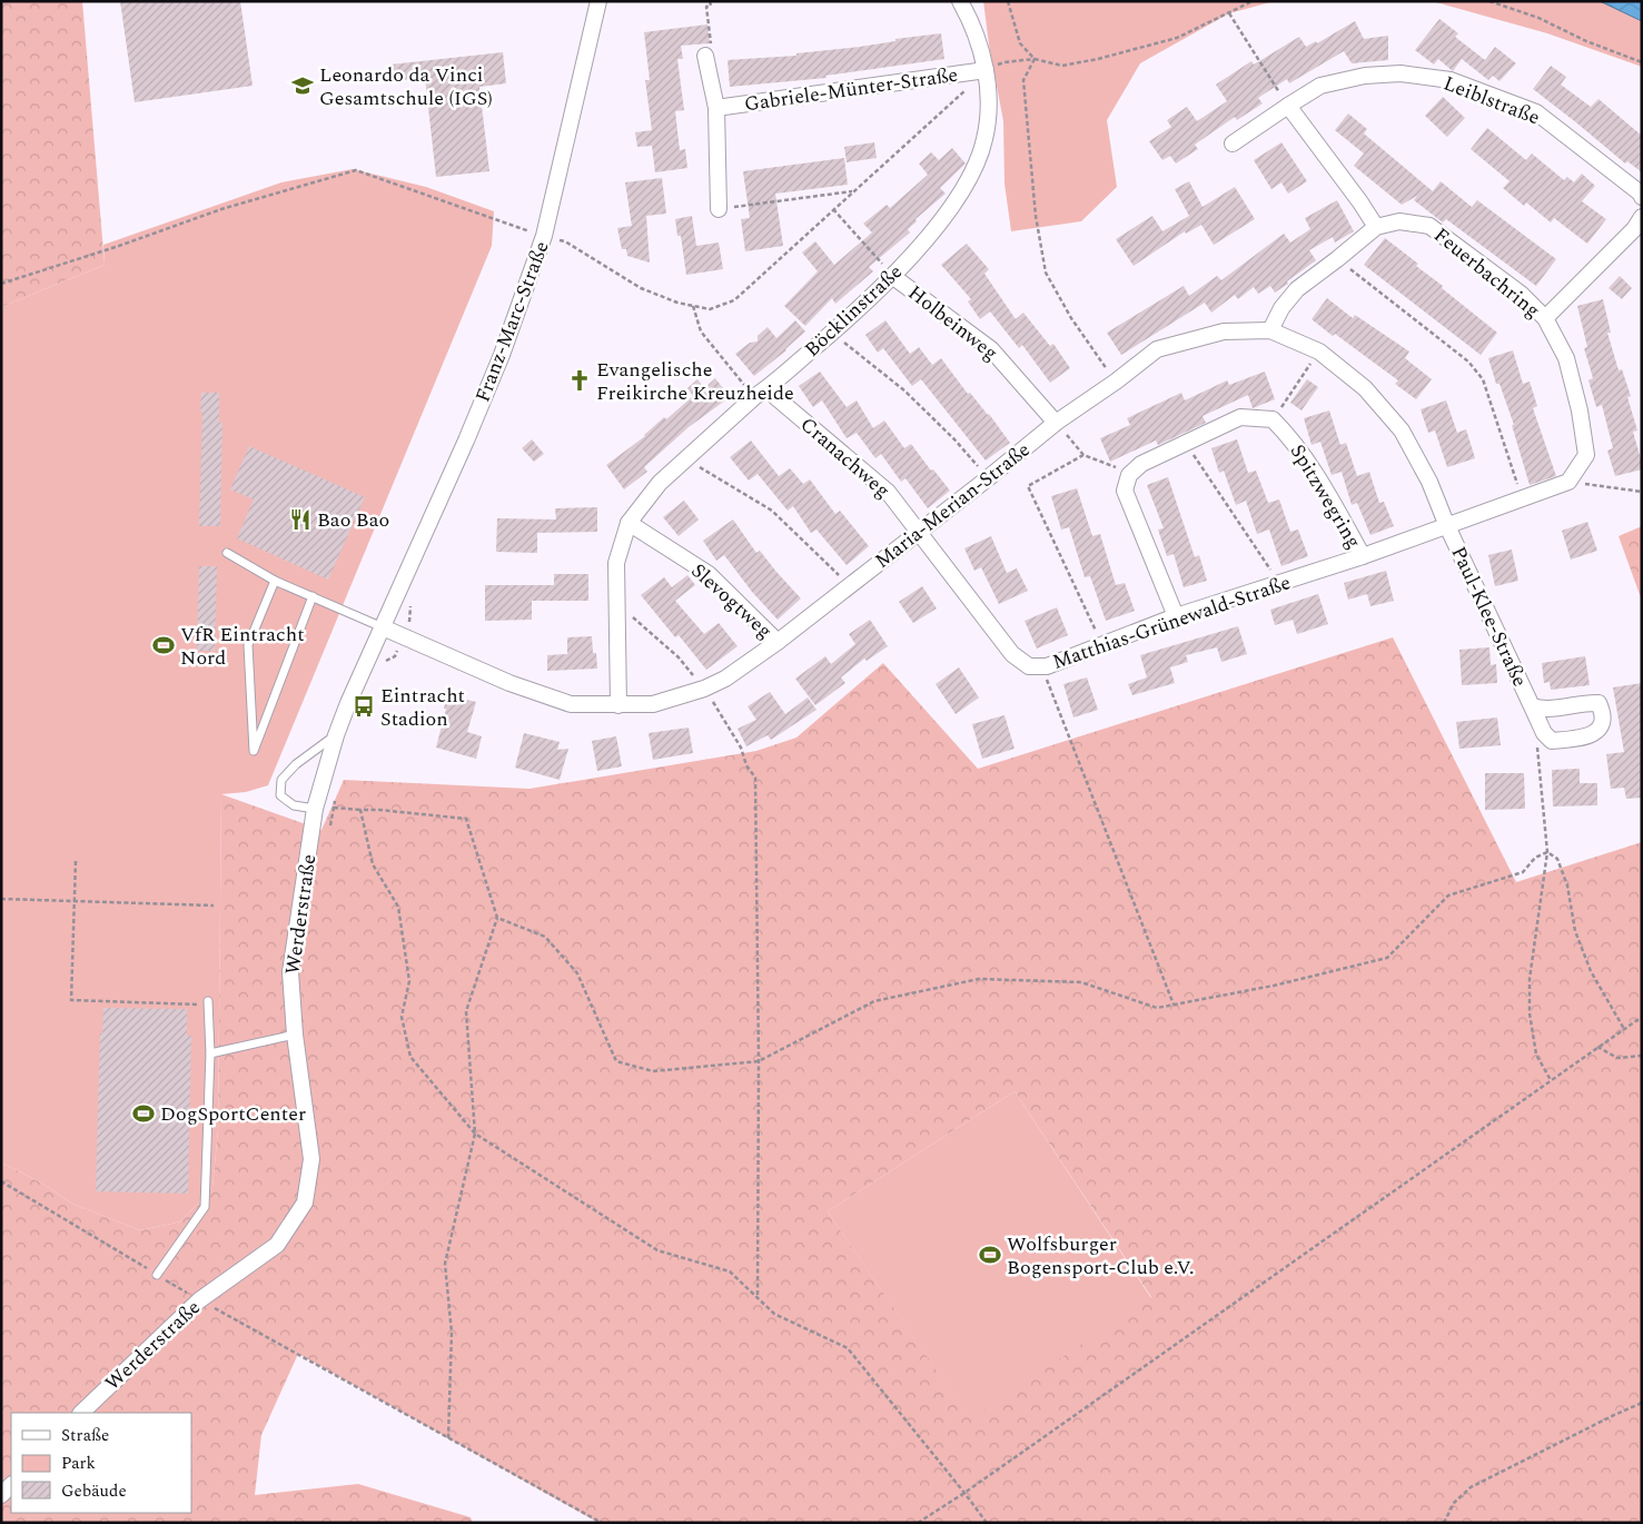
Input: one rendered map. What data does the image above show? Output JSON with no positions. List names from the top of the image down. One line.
{"streets":{"street":["Gabriele-Münter-Straße","Leiblstraße","Feuerbachring","Böcklinstraße","Franz-Marc-Straße","Holbeinweg","Cranachweg","Spitzwegring","Maria-Merian-Straße","Slevogtweg","Paul-Klee-Straße","Matthias-Grünewald-Straße","Werderstraße"]},"crossings":[["Gabriele-Münter-Straße","Böcklinstraße"],["Feuerbachring","Maria-Merian-Straße"],["Böcklinstraße","Holbeinweg"],["Böcklinstraße","Cranachweg"],["Böcklinstraße","Maria-Merian-Straße"],["Böcklinstraße","Slevogtweg"],["Franz-Marc-Straße","Maria-Merian-Straße"],["Franz-Marc-Straße","Werderstraße"],["Holbeinweg","Maria-Merian-Straße"],["Cranachweg","Maria-Merian-Straße"],["Cranachweg","Matthias-Grünewald-Straße"],["Spitzwegring","Matthias-Grünewald-Straße"],["Maria-Merian-Straße","Slevogtweg"],["Maria-Merian-Straße","Paul-Klee-Straße"],["Maria-Merian-Straße","Matthias-Grünewald-Straße"],["Maria-Merian-Straße","Werderstraße"],["Paul-Klee-Straße","Matthias-Grünewald-Straße"]],"places":{"school or university":["Leonardo da Vinci Gesamtschule (IGS)"],"church":["Evangelische Freikirche Kreuzheide"],"restaurant":["Bao Bao"],"sports":["VfR Eintracht Nord","DogSportCenter","Wolfsburger Bogensport-Club e.V."],"bus stop":["Eintracht Stadion"]},"legend":["Straße","Park","Gebäude"]}
